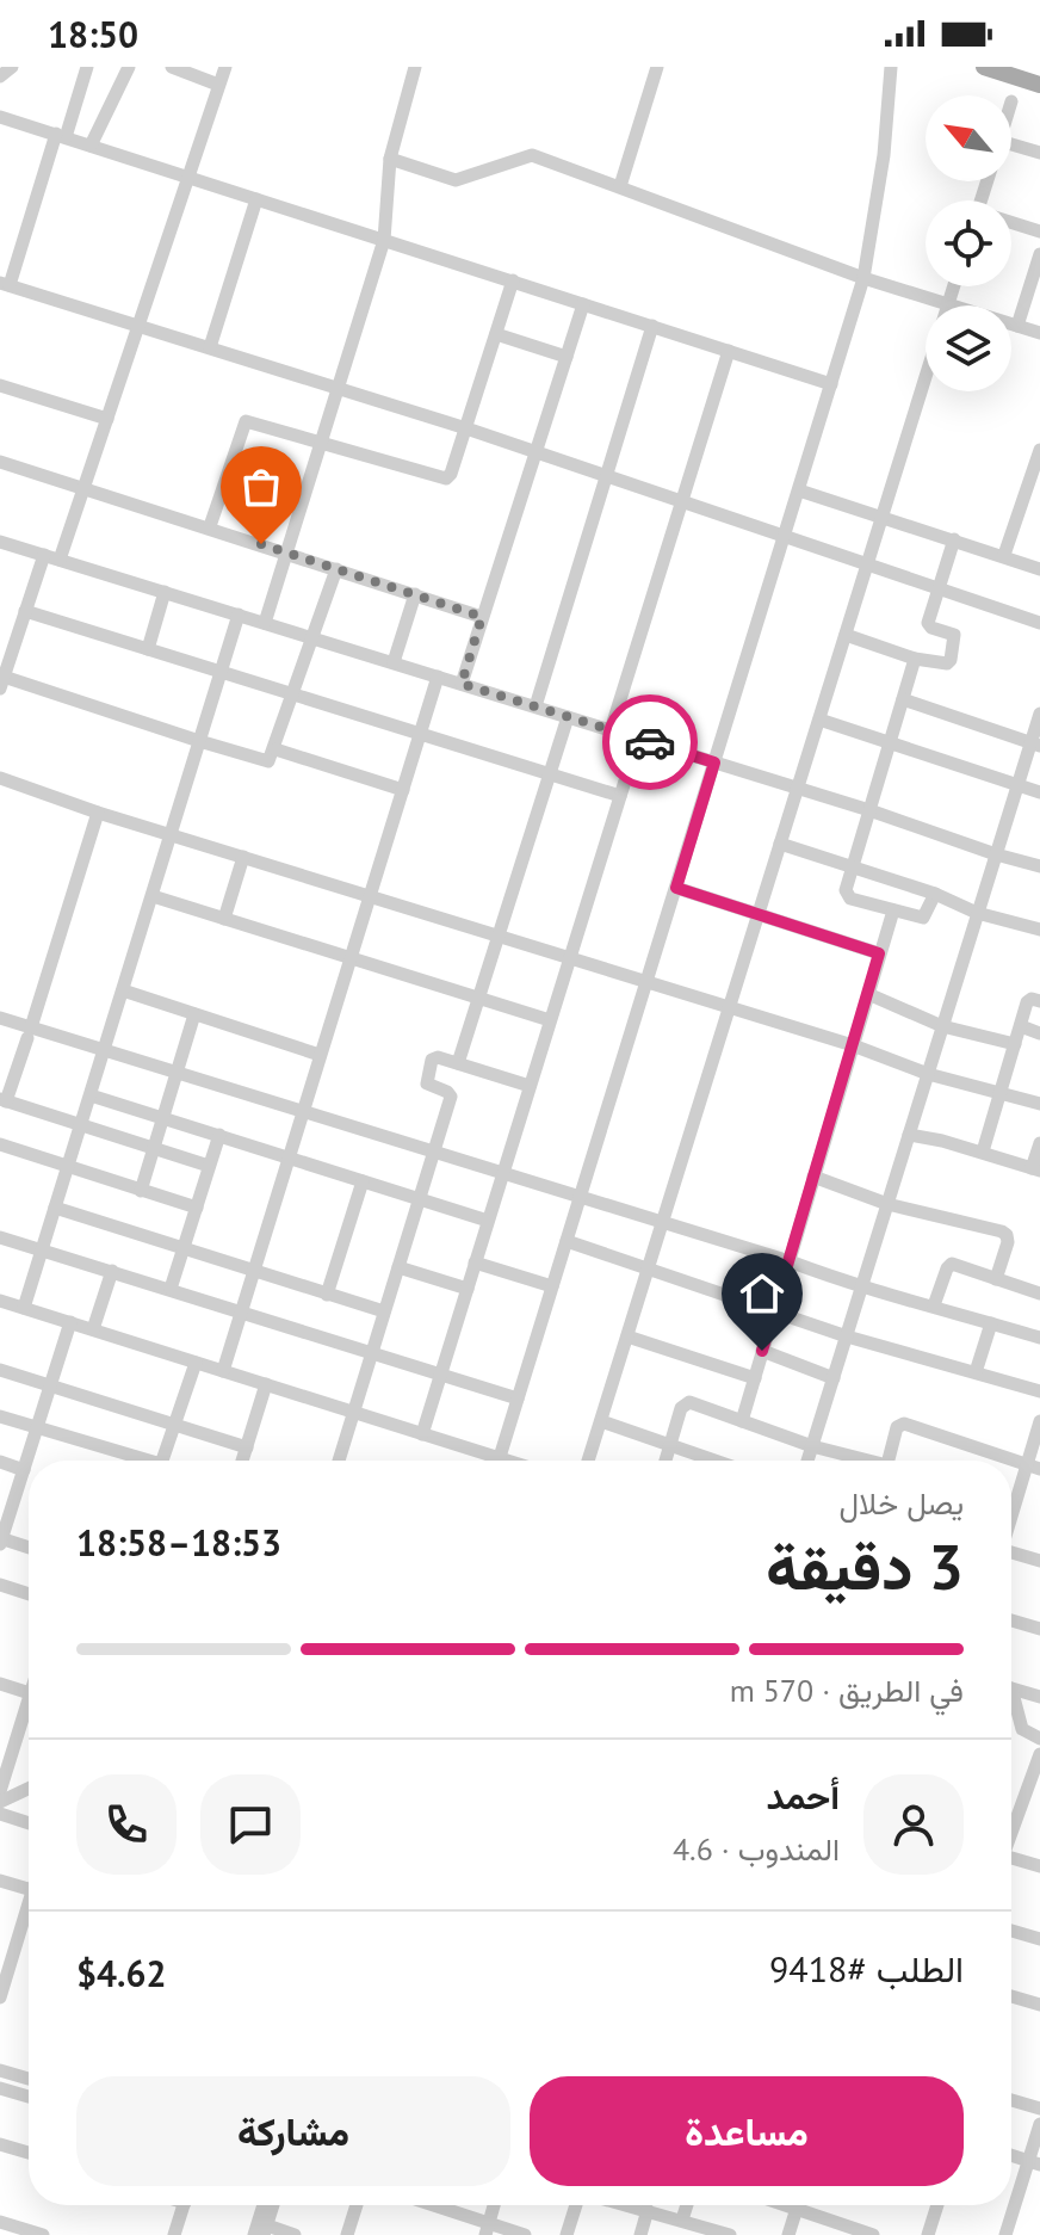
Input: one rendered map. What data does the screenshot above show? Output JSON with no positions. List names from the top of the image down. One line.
{"north":"top left","page":{"status":"18:50","heading":["3 دقيقة","يصل خلال","18:53–18:58"],"panel":["أحمد","المندوب · 4.6","الطلب #9418","$4.62"],"bar":"في الطريق · 570 m","buttons":["مساعدة","مشاركة"]}}
